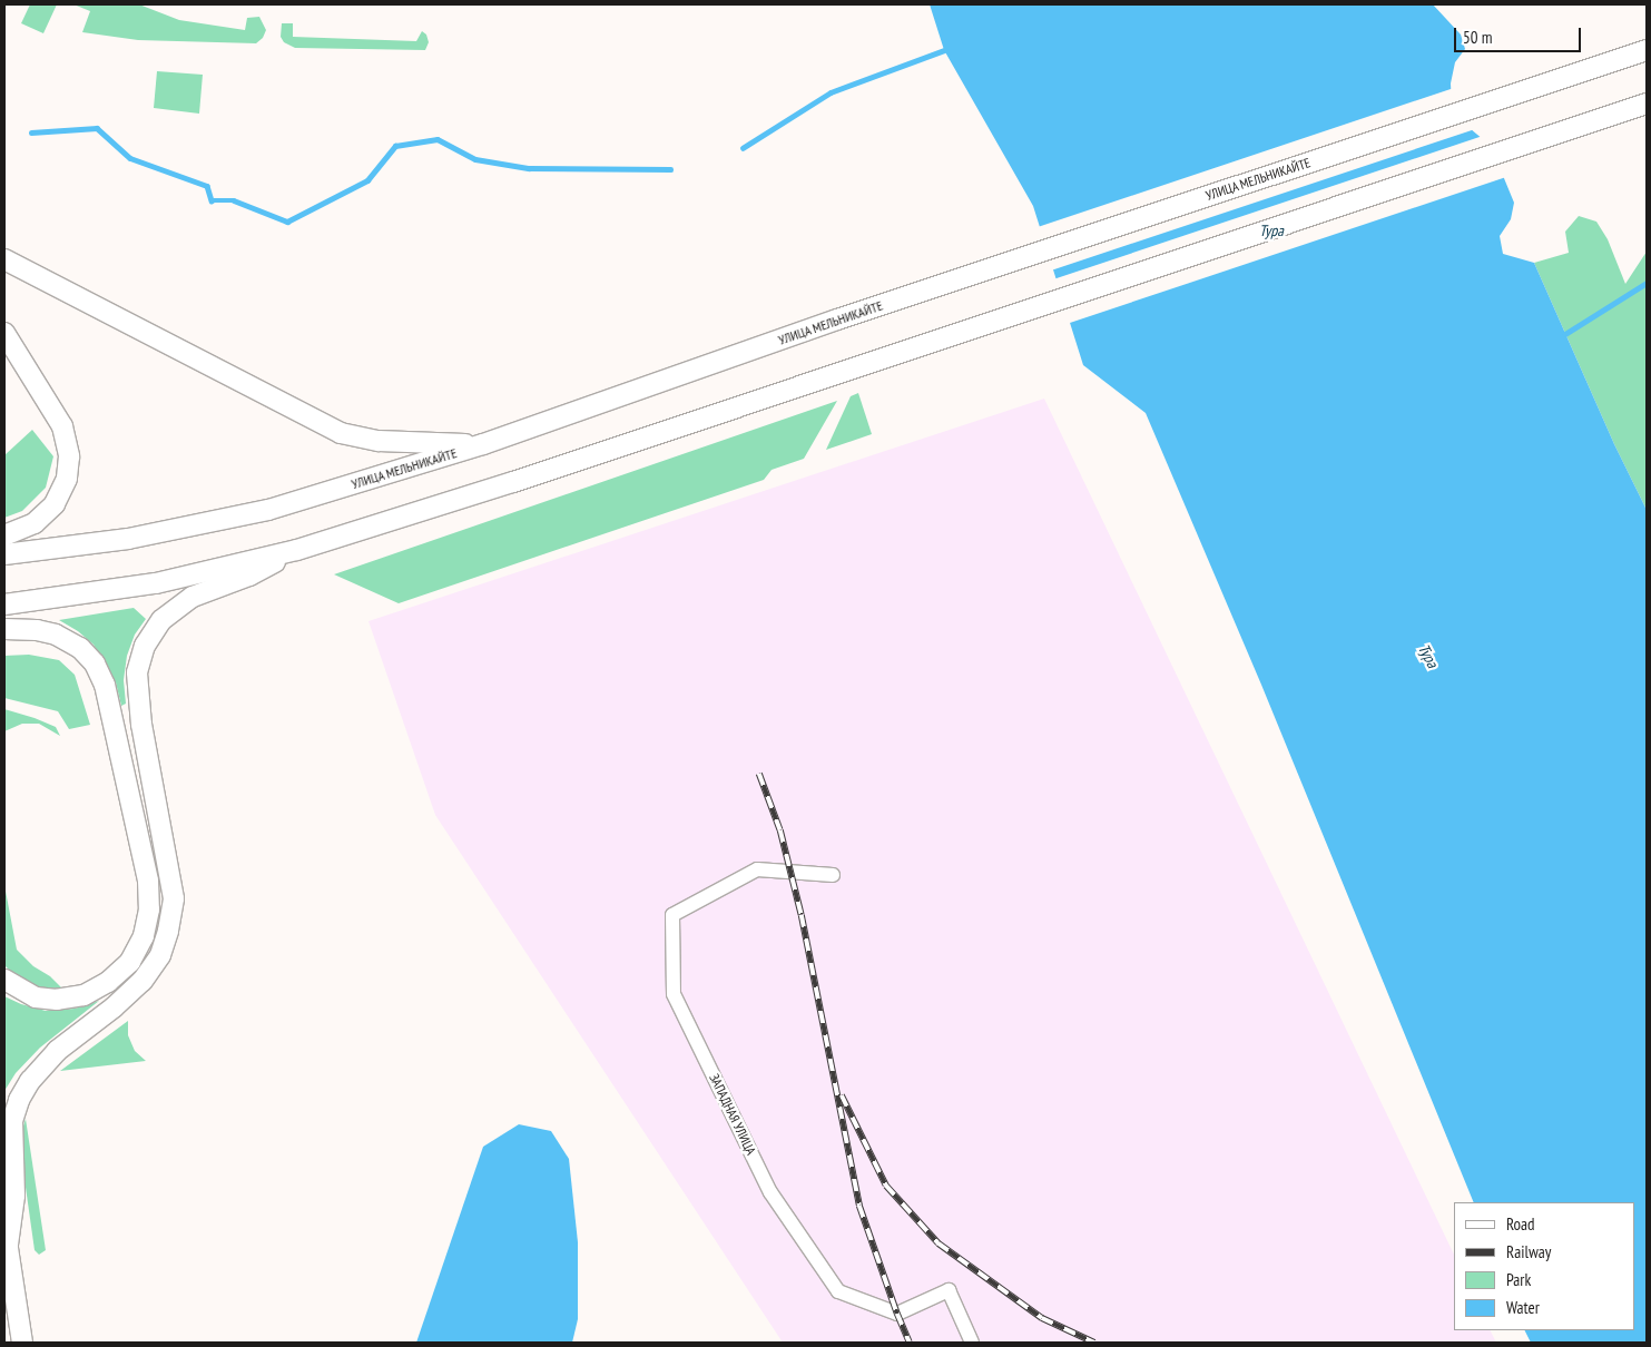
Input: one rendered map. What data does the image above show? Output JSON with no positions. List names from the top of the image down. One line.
{"streets":{"main road":["УЛИЦА МЕЛЬНИКАЙТЕ"],"street":["ЗАПАДНАЯ УЛИЦА"]},"water":["Тура"],"legend":["Road","Railway","Park","Water"],"scale_bar":"50 m"}
